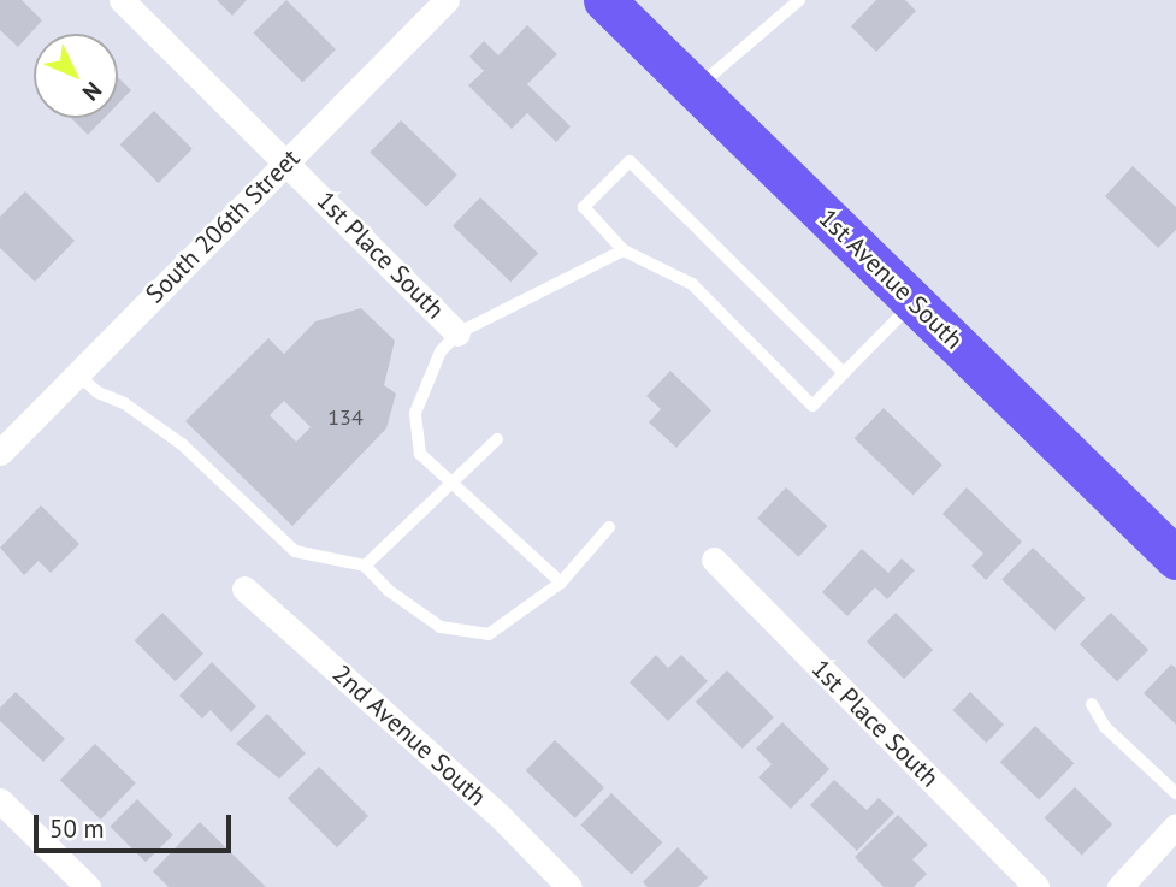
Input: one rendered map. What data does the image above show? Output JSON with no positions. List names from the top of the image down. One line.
{"streets":{"main road":["1st Avenue South"],"street":["South 206th Street","1st Place South","2nd Avenue South"]},"crossings":[["South 206th Street","1st Place South"]],"house_numbers":["134"],"scale_bar":"50 m","north":"bottom right"}
